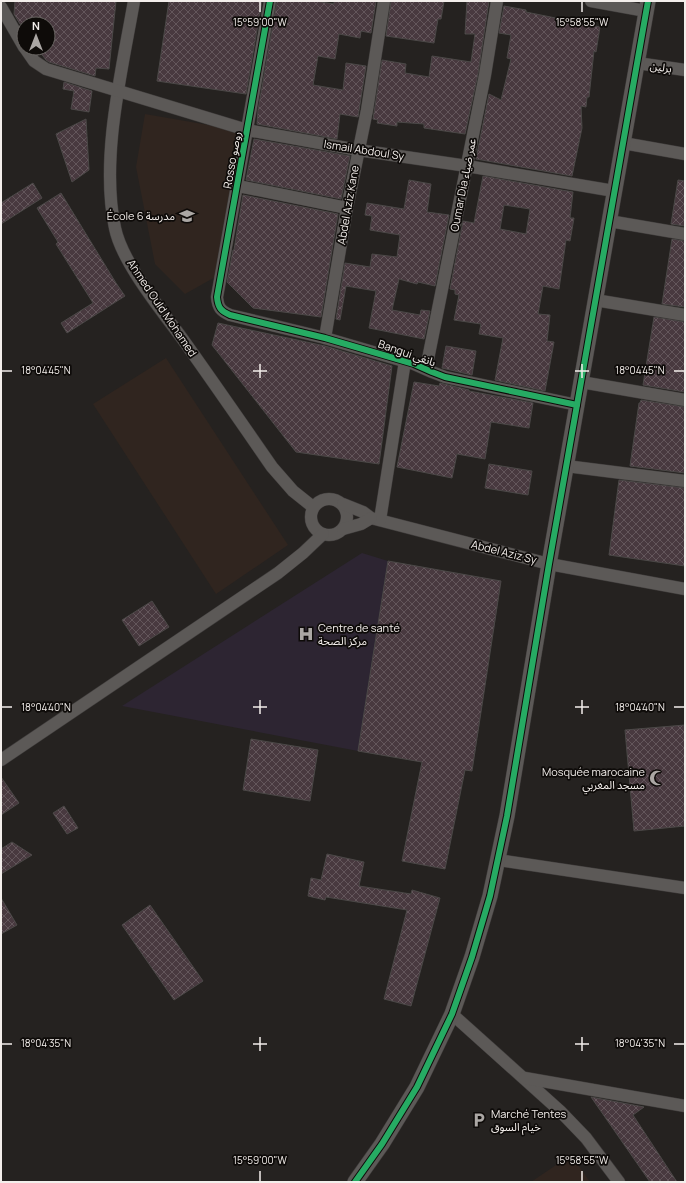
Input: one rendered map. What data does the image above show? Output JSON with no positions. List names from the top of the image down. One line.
{"streets":{"street":["برلين","Ismail Abdoul Sy","Rosso روصو","Oumar Dia عمر ضياء","Abdel Aziz Kane","Ahmed Ould Mohamed","Bangui بانغي","Abdel Aziz Sy"]},"crossings":[["Ismail Abdoul Sy","Rosso روصو"],["Ismail Abdoul Sy","Oumar Dia عمر ضياء"],["Ismail Abdoul Sy","Abdel Aziz Kane"],["Ismail Abdoul Sy","Ahmed Ould Mohamed"],["Rosso روصو","Bangui بانغي"],["Oumar Dia عمر ضياء","Bangui بانغي"],["Abdel Aziz Kane","Bangui بانغي"],["Ahmed Ould Mohamed","Abdel Aziz Sy"]],"places":{"school or university":["École 6 مدرسة"],"hospital":["Centre de santé مركز الصحة"],"mosque":["Mosquée marocaine مسجد المغربي"],"parking":["Marché Tentes خيام السوق"]},"north":"top","coordinates":["15°59'00\"W","15°58'55\"W","18°04'45\"N","18°04'40\"N","18°04'35\"N"]}
